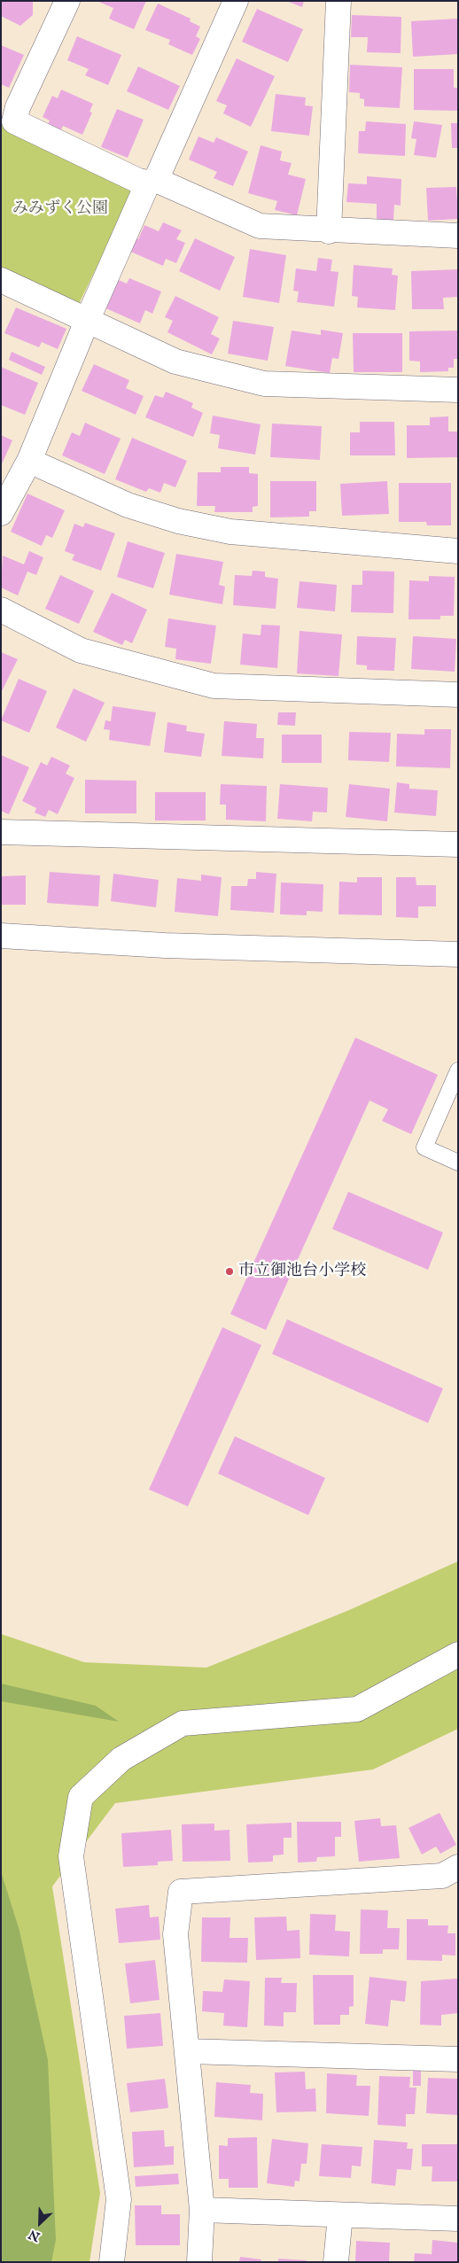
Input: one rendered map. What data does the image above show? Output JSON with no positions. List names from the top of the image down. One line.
{"parks":["みみずく公園"],"places":["市立御池台小学校"],"north":"bottom left"}
